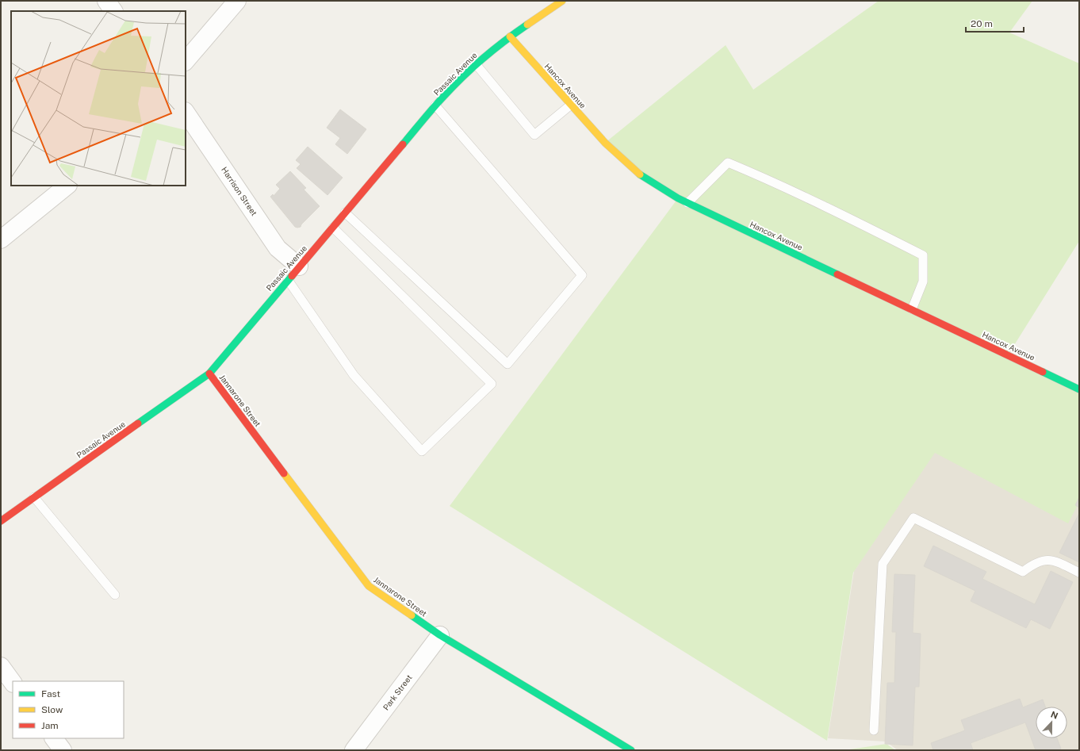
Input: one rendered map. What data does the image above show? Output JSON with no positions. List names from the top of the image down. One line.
{"streets":{"street":["Passaic Avenue","Hancox Avenue","Harrison Street","Jannarone Street","Park Street"]},"crossings":[["Passaic Avenue","Hancox Avenue"],["Passaic Avenue","Harrison Street"],["Passaic Avenue","Jannarone Street"],["Jannarone Street","Park Street"]],"legend":["Fast","Slow","Jam"],"scale_bar":"20 m","north":"top"}
